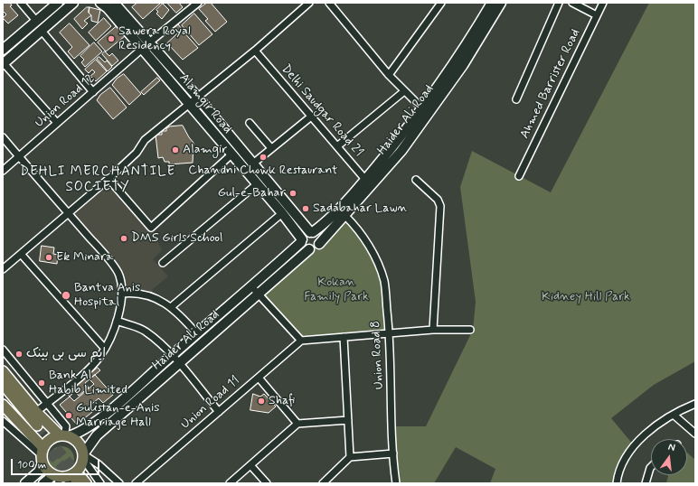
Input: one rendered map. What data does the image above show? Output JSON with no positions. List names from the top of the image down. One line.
{"streets":{"main road":["Alamgir Road","Haider Ali Road"],"street":["Ahmed Barrister Road","Union Road 12","Delhi Saudgar Road 21","Union Road 8","Union Road 11"]},"crossings":[["Union Road 12","Alamgir Road"],["Alamgir Road","Haider Ali Road"],["Delhi Saudgar Road 21","Haider Ali Road"],["Haider Ali Road","Union Road 8"]],"districts":["DEHLI MERCHANTILE SOCIETY"],"parks":["Kokan Family Park","Kidney Hill Park"],"places":["Sawera Royal Residency","Alamgir","Chandni Chowk Restaurant","Gul-e-Bahar","Sadabahar Lawn","DMS Girls School","Ek Minara","Bantva Anis Hospital","ایم سی بی بینک","Bank Al Habib Limited","Shafi","Gulistan-e-Anis Marriage Hall"],"scale_bar":"100 m","north":"top"}
